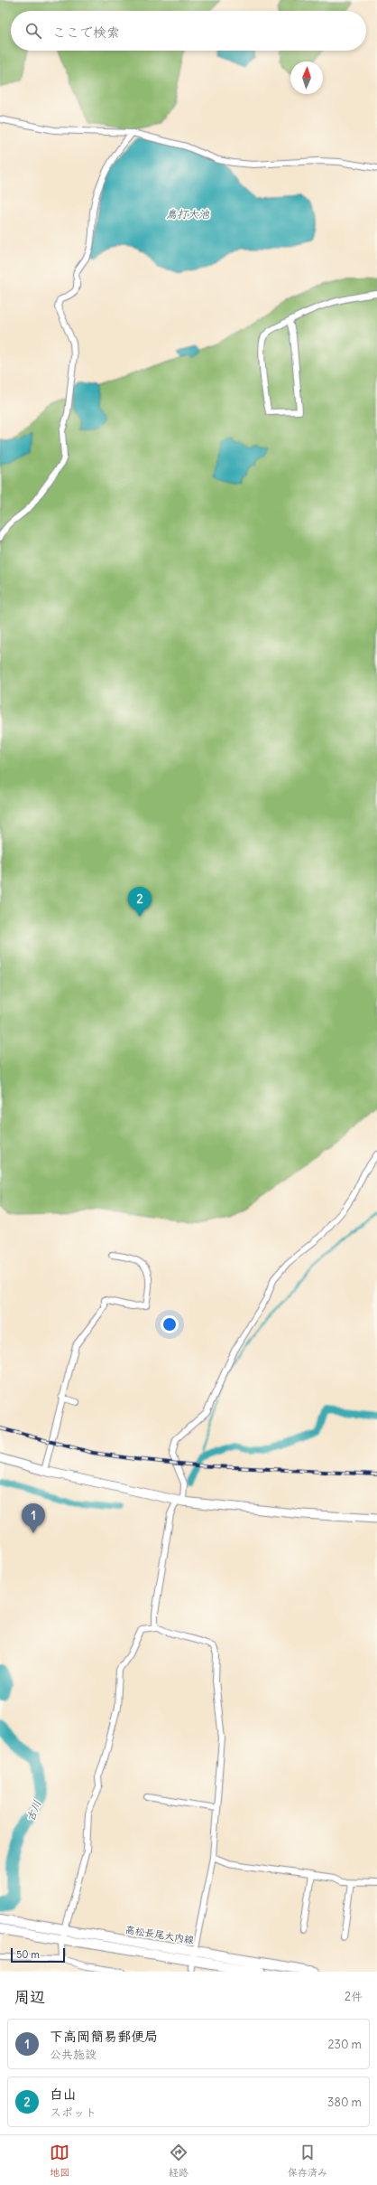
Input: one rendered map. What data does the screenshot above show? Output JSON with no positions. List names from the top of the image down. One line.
{"streets":{"main road":["高松長尾大内線"]},"water":["鳥打大池","古川"],"scale_bar":"50 m","north":"top","page":{"search":"ここで検索","pins":["2","1"],"scale":"50 m","heading":["周辺","2件"],"list":[{"mark":"1","name":"下高岡簡易郵便局","note":"公共施設","value":"230 m"},{"mark":"2","name":"白山","note":"スポット","value":"380 m"}],"nav":["地図","経路","保存済み"]}}
